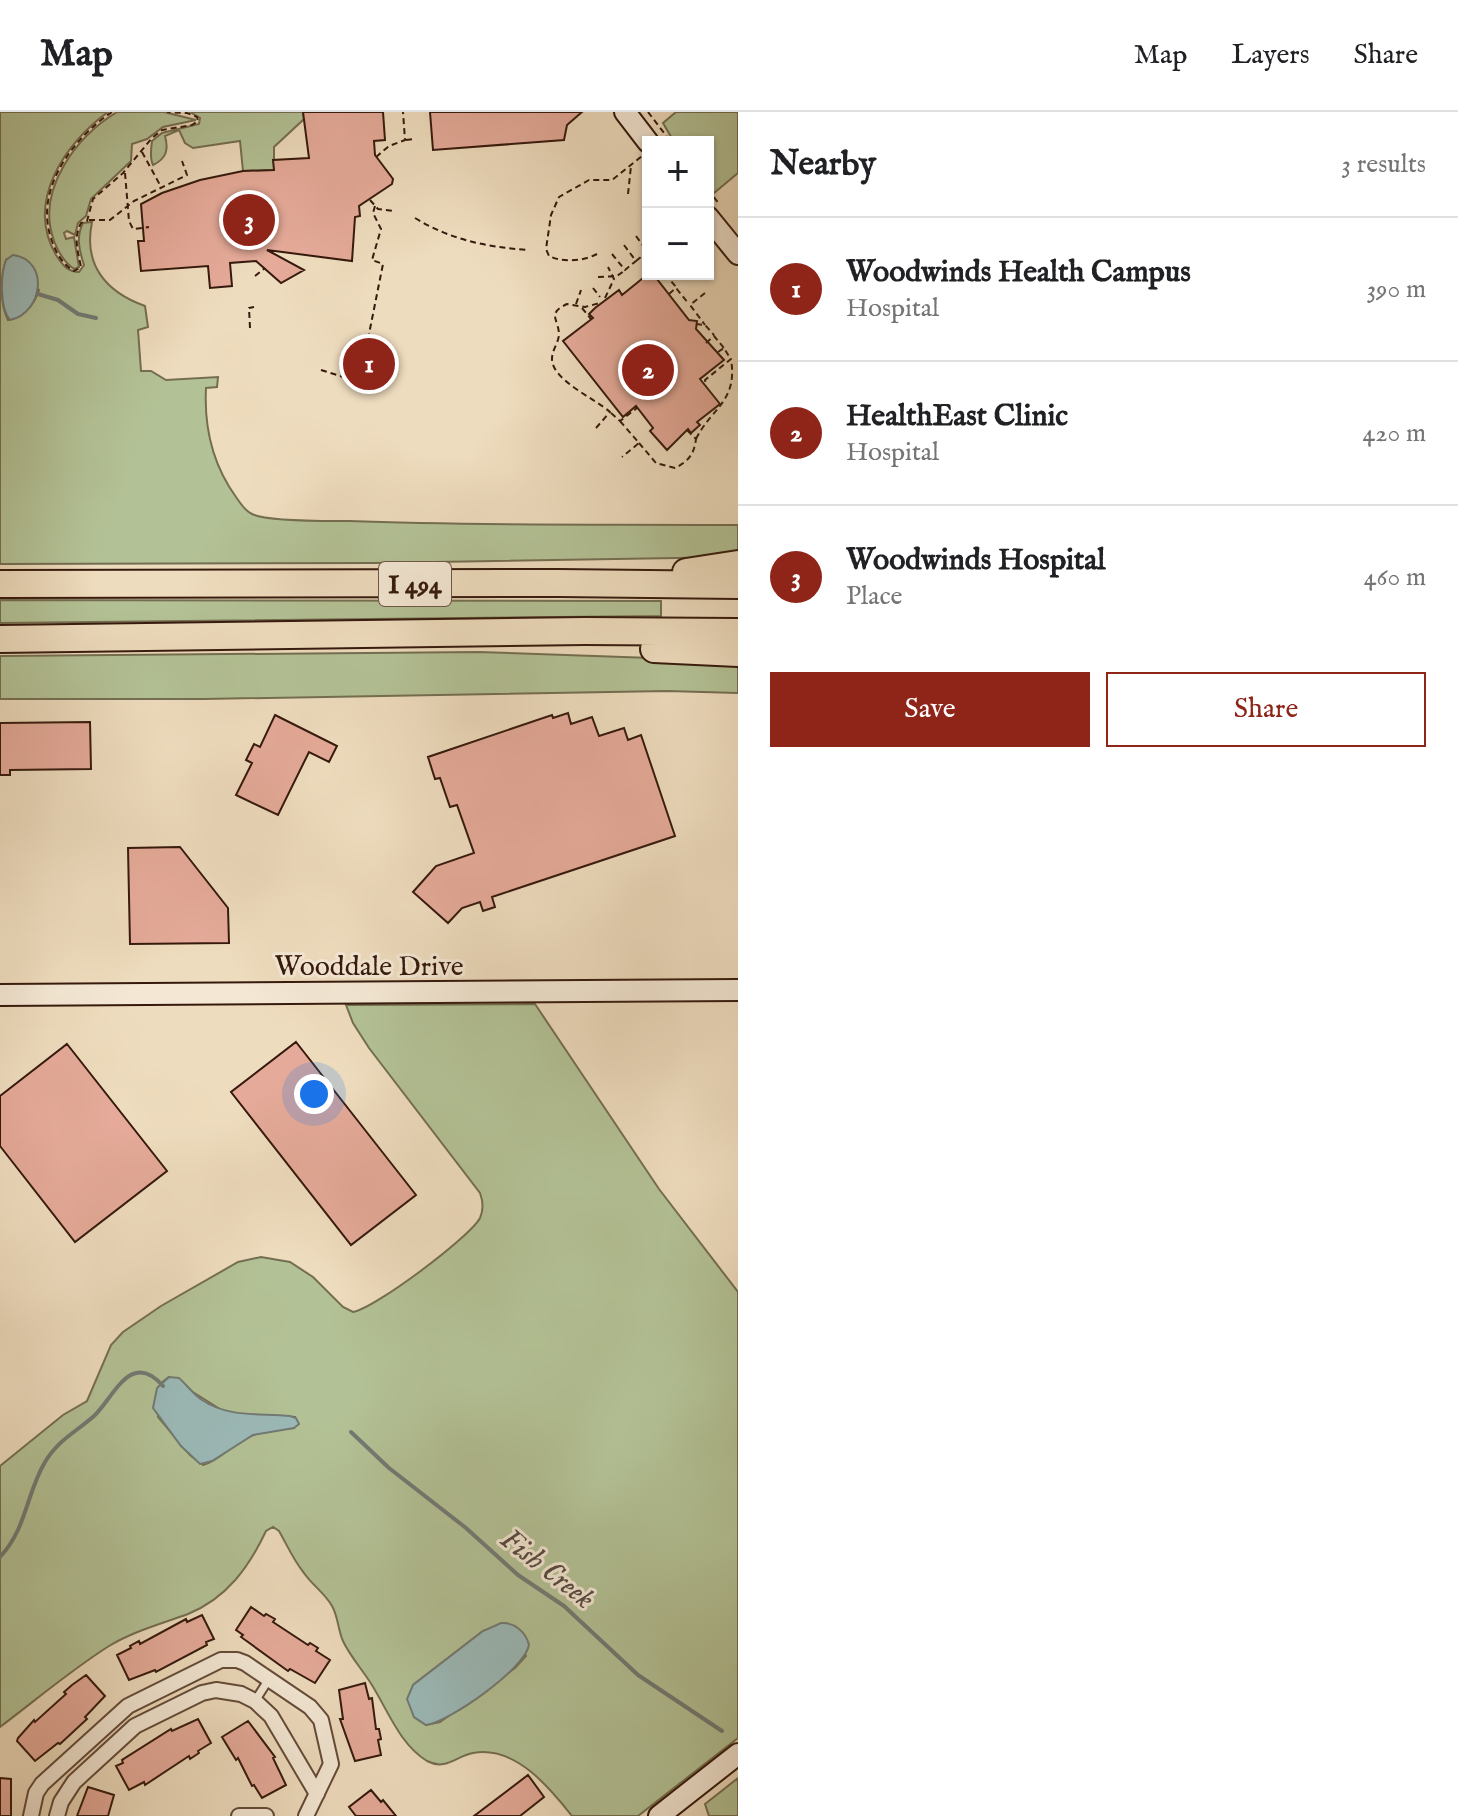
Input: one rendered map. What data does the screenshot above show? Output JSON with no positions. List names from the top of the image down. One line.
{"streets":{"highway":["I 494"],"street":["Wooddale Drive"]},"water":["Fish Creek"],"page":{"header":"Map","nav":["Map","Layers","Share"],"heading":["Nearby","3 results"],"map_buttons":["+","−"],"pins":["3","1","2"],"list":[{"mark":"1","name":"Woodwinds Health Campus","note":"Hospital","value":"390 m"},{"mark":"2","name":"HealthEast Clinic","note":"Hospital","value":"420 m"},{"mark":"3","name":"Woodwinds Hospital","note":"Place","value":"460 m"}],"buttons":["Save","Share"]}}
